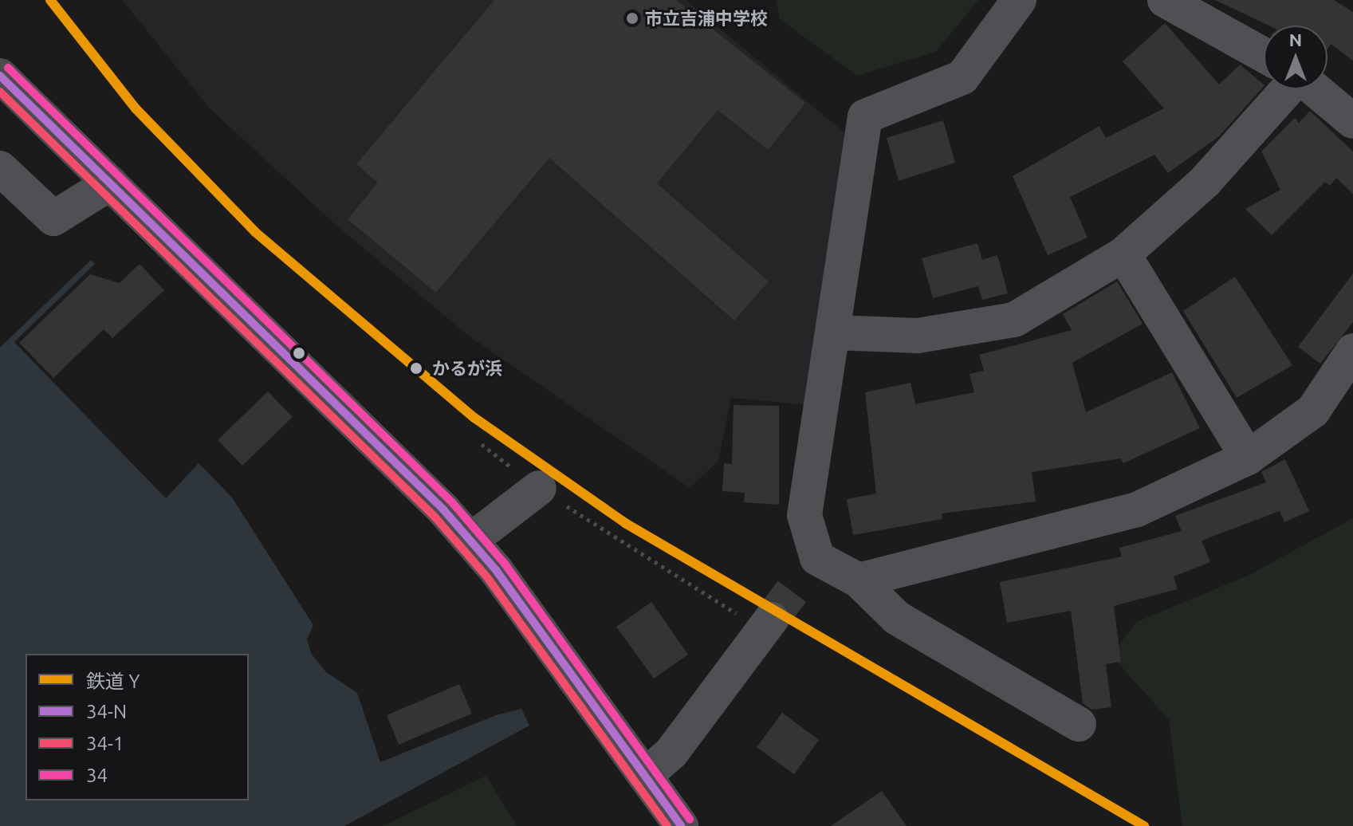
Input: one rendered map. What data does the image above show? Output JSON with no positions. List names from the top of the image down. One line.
{"places":["市立吉浦中学校","かるが浜"],"lines":["rail line Y","transit line 34","transit line 34-N","transit line 34-1"],"legend":["鉄道 Y","34-N","34-1","34"],"north":"top"}
